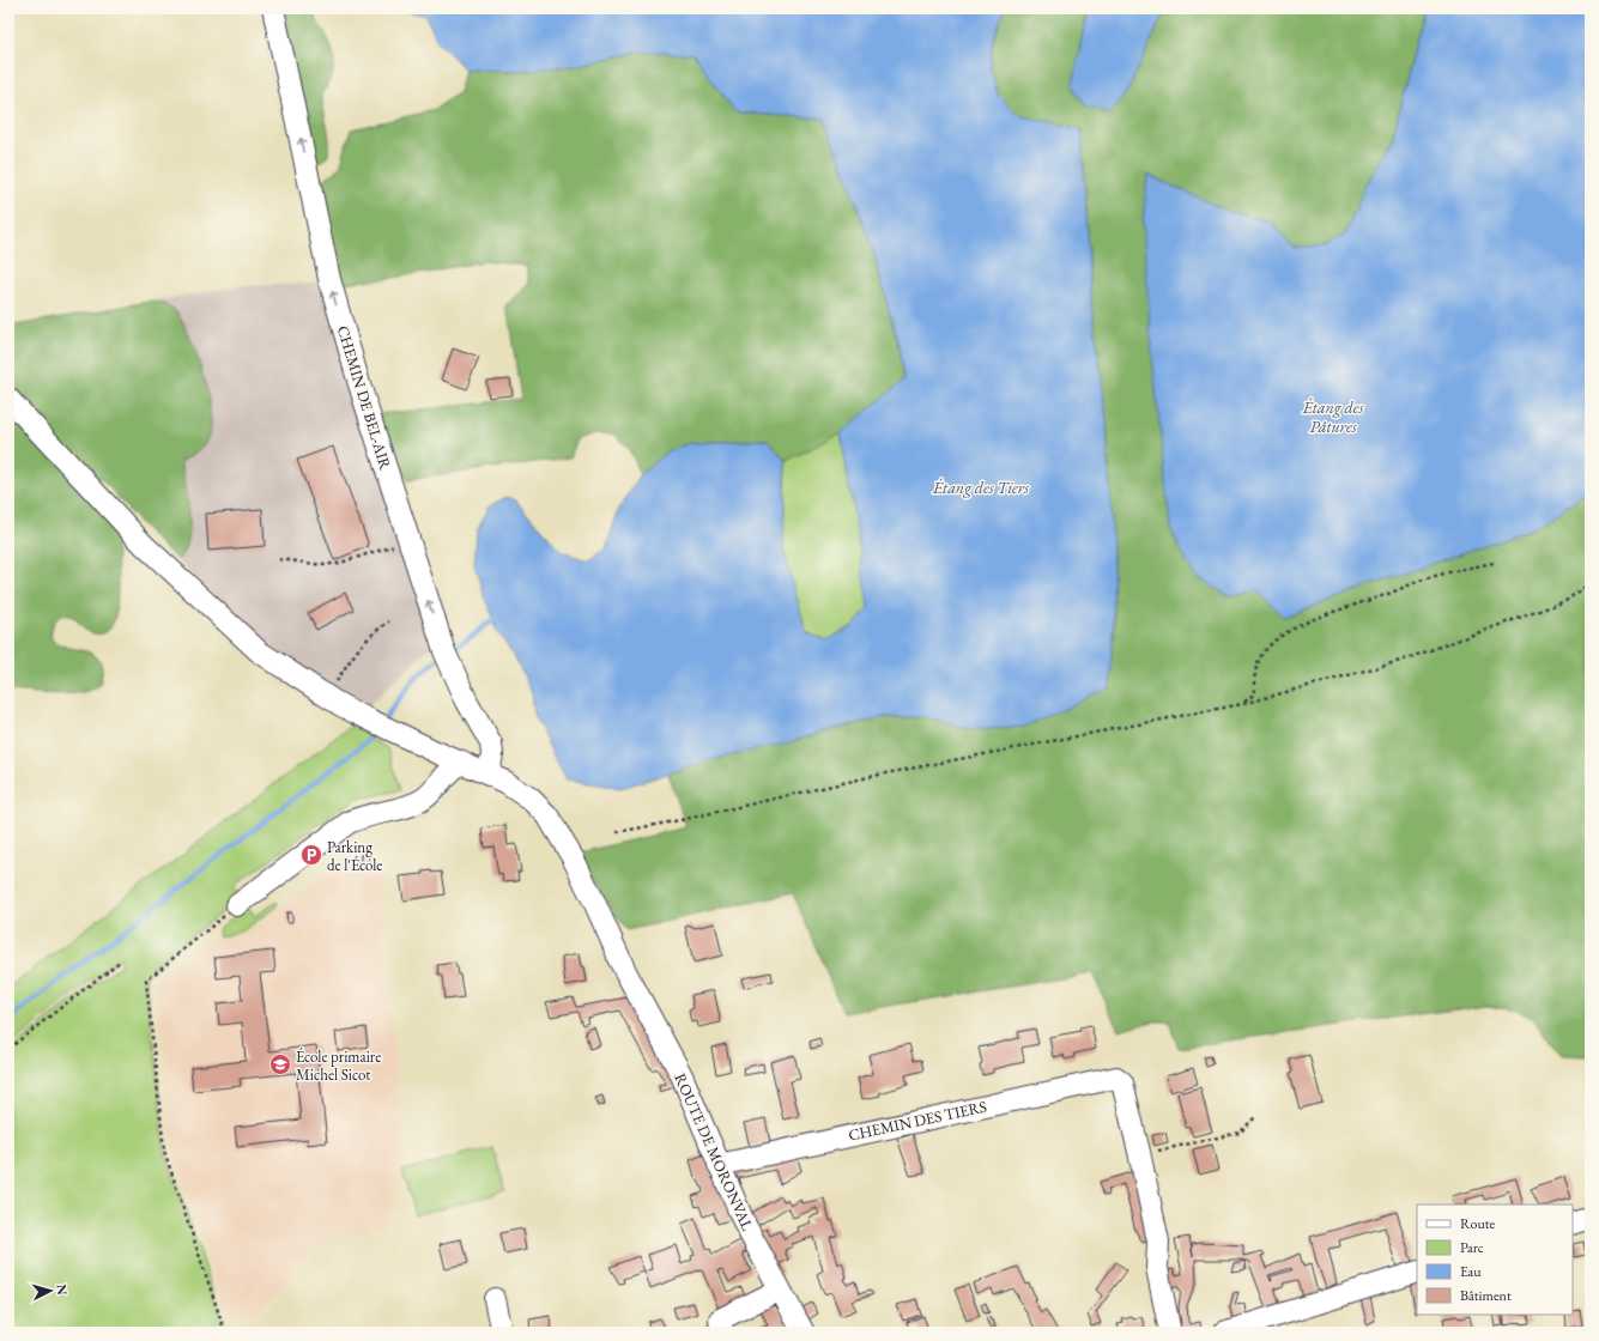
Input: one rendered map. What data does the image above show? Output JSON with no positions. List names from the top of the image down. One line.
{"streets":{"street":["CHEMIN DE BEL-AIR","CHEMIN DES TIERS","ROUTE DE MORONVAL"]},"crossings":[["CHEMIN DE BEL-AIR","ROUTE DE MORONVAL"],["CHEMIN DES TIERS","ROUTE DE MORONVAL"]],"one_way":["CHEMIN DE BEL-AIR"],"water":["Étang des Pâtures","Étang des Tiers"],"places":{"parking":["Parking de l'École"],"school or university":["École primaire Michel Sicot"]},"legend":["Route","Parc","Eau","Bâtiment"],"north":"right"}
